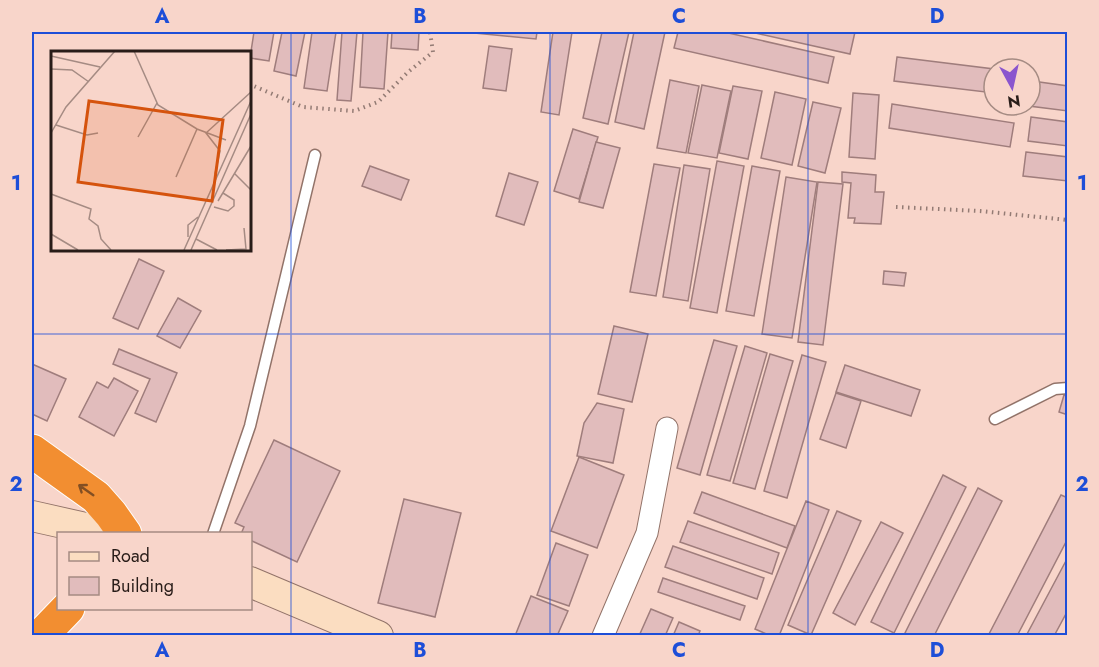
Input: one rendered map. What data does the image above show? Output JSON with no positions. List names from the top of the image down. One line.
{"legend":["Road","Building"],"north":"bottom","grid":{"columns":["A","B","C","D"],"rows":["1","2"]}}
